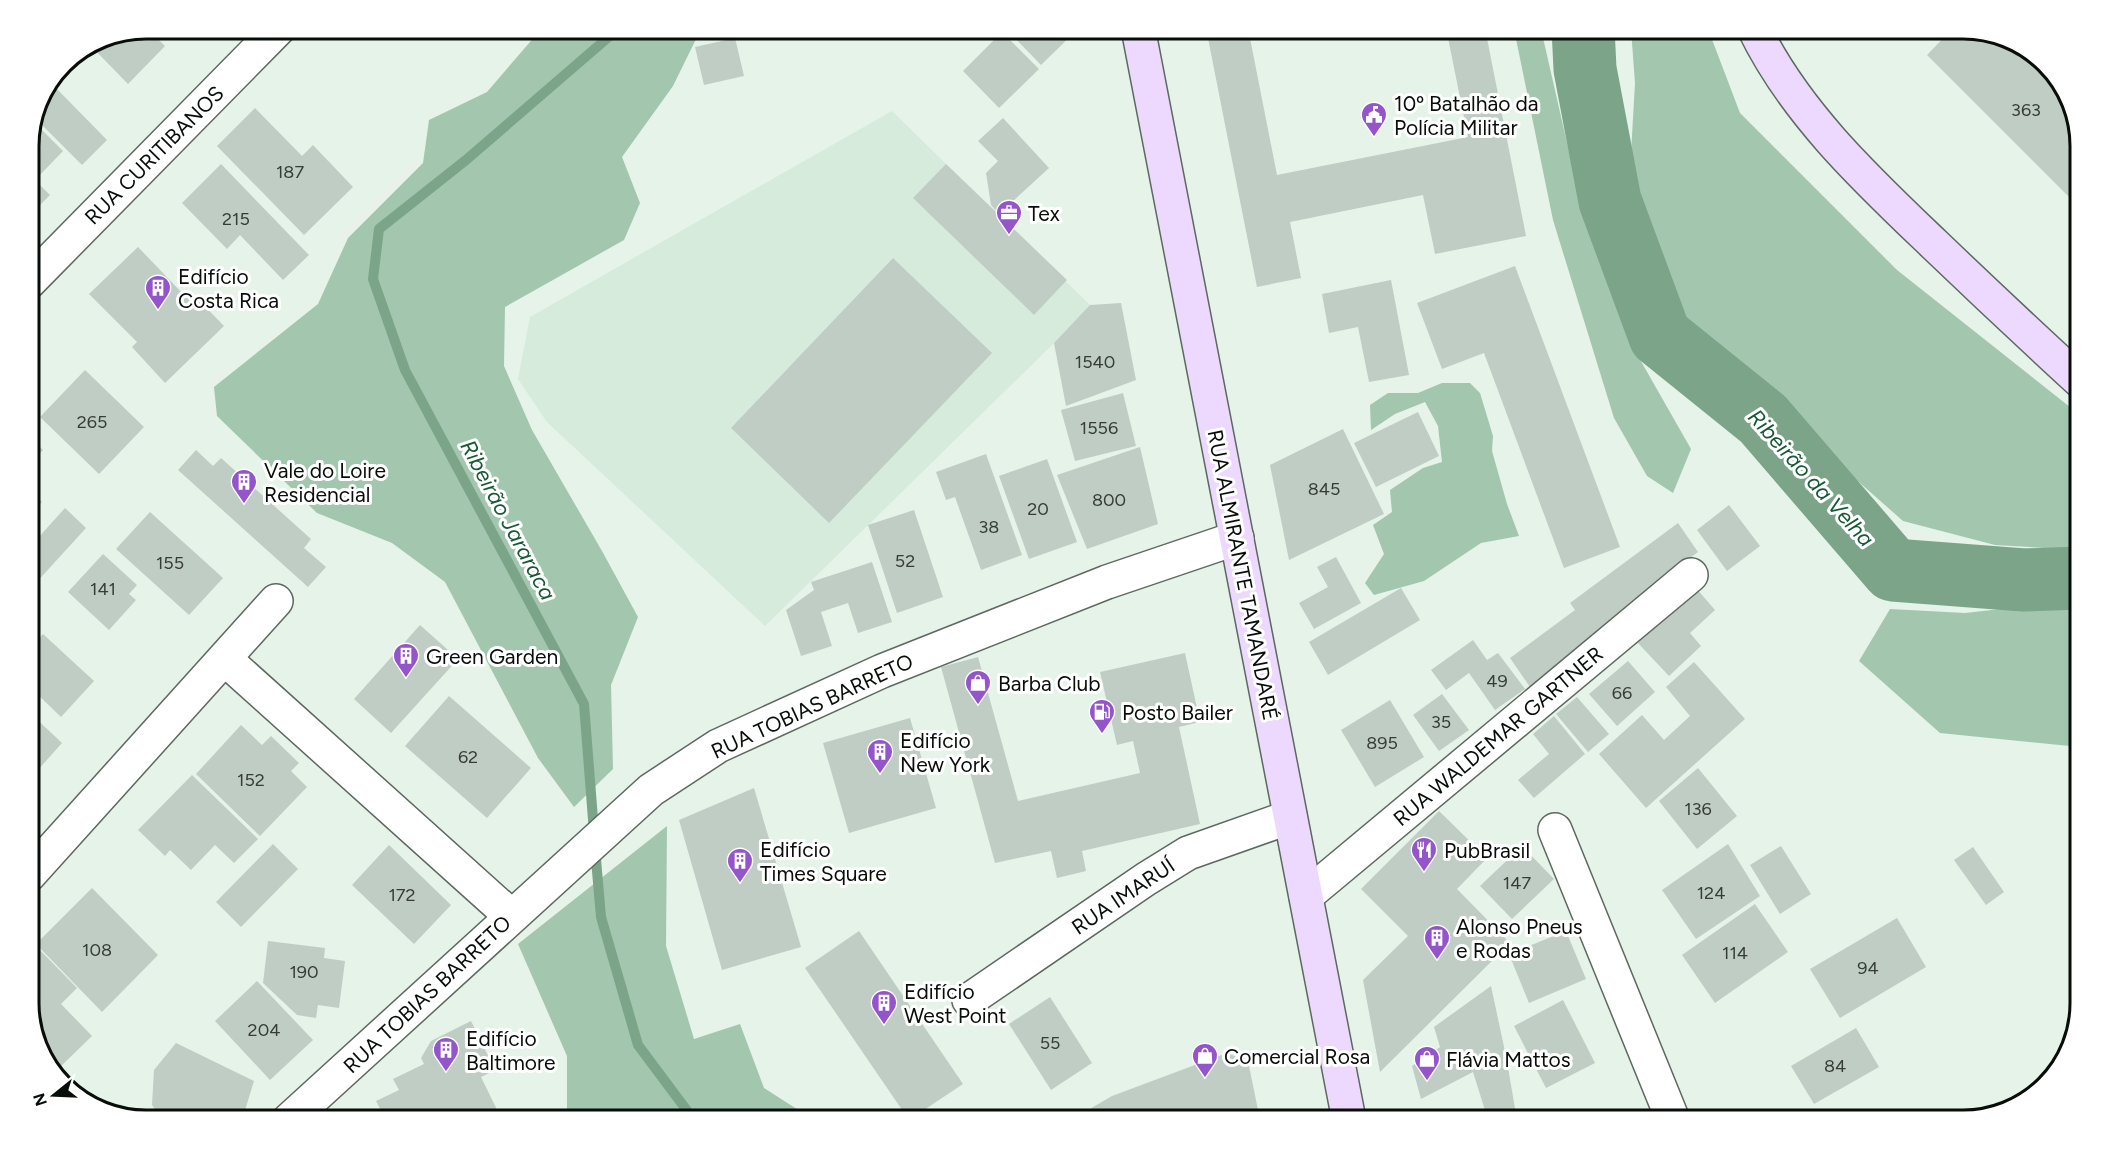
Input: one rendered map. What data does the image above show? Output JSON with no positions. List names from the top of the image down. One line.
{"streets":{"main road":["RUA ALMIRANTE TAMANDARÉ"],"street":["RUA CURITIBANOS","RUA TOBIAS BARRETO","RUA WALDEMAR GARTNER","RUA IMARUÍ"]},"crossings":[["RUA ALMIRANTE TAMANDARÉ","RUA TOBIAS BARRETO"],["RUA ALMIRANTE TAMANDARÉ","RUA WALDEMAR GARTNER"],["RUA ALMIRANTE TAMANDARÉ","RUA IMARUÍ"]],"water":["Ribeirão da Velha","Ribeirão Jararaca"],"places":{"public building":["10º Batalhão da Polícia Militar"],"office":["Tex"],"building":["Edifício Costa Rica","Vale do Loire Residencial","Green Garden","Edifício New York","Edifício Times Square","Alonso Pneus e Rodas","Edifício West Point","Edifício Baltimore"],"shop":["Barba Club","Comercial Rosa","Flávia Mattos"],"fuel station":["Posto Bailer"],"restaurant":["PubBrasil"]},"house_numbers":["363","187","215","1540","265","1556","845","800","20","38","52","155","141","49","66","35","895","62","152","136","147","124","172","108","114","94","190","204","55","84"],"north":"left"}
